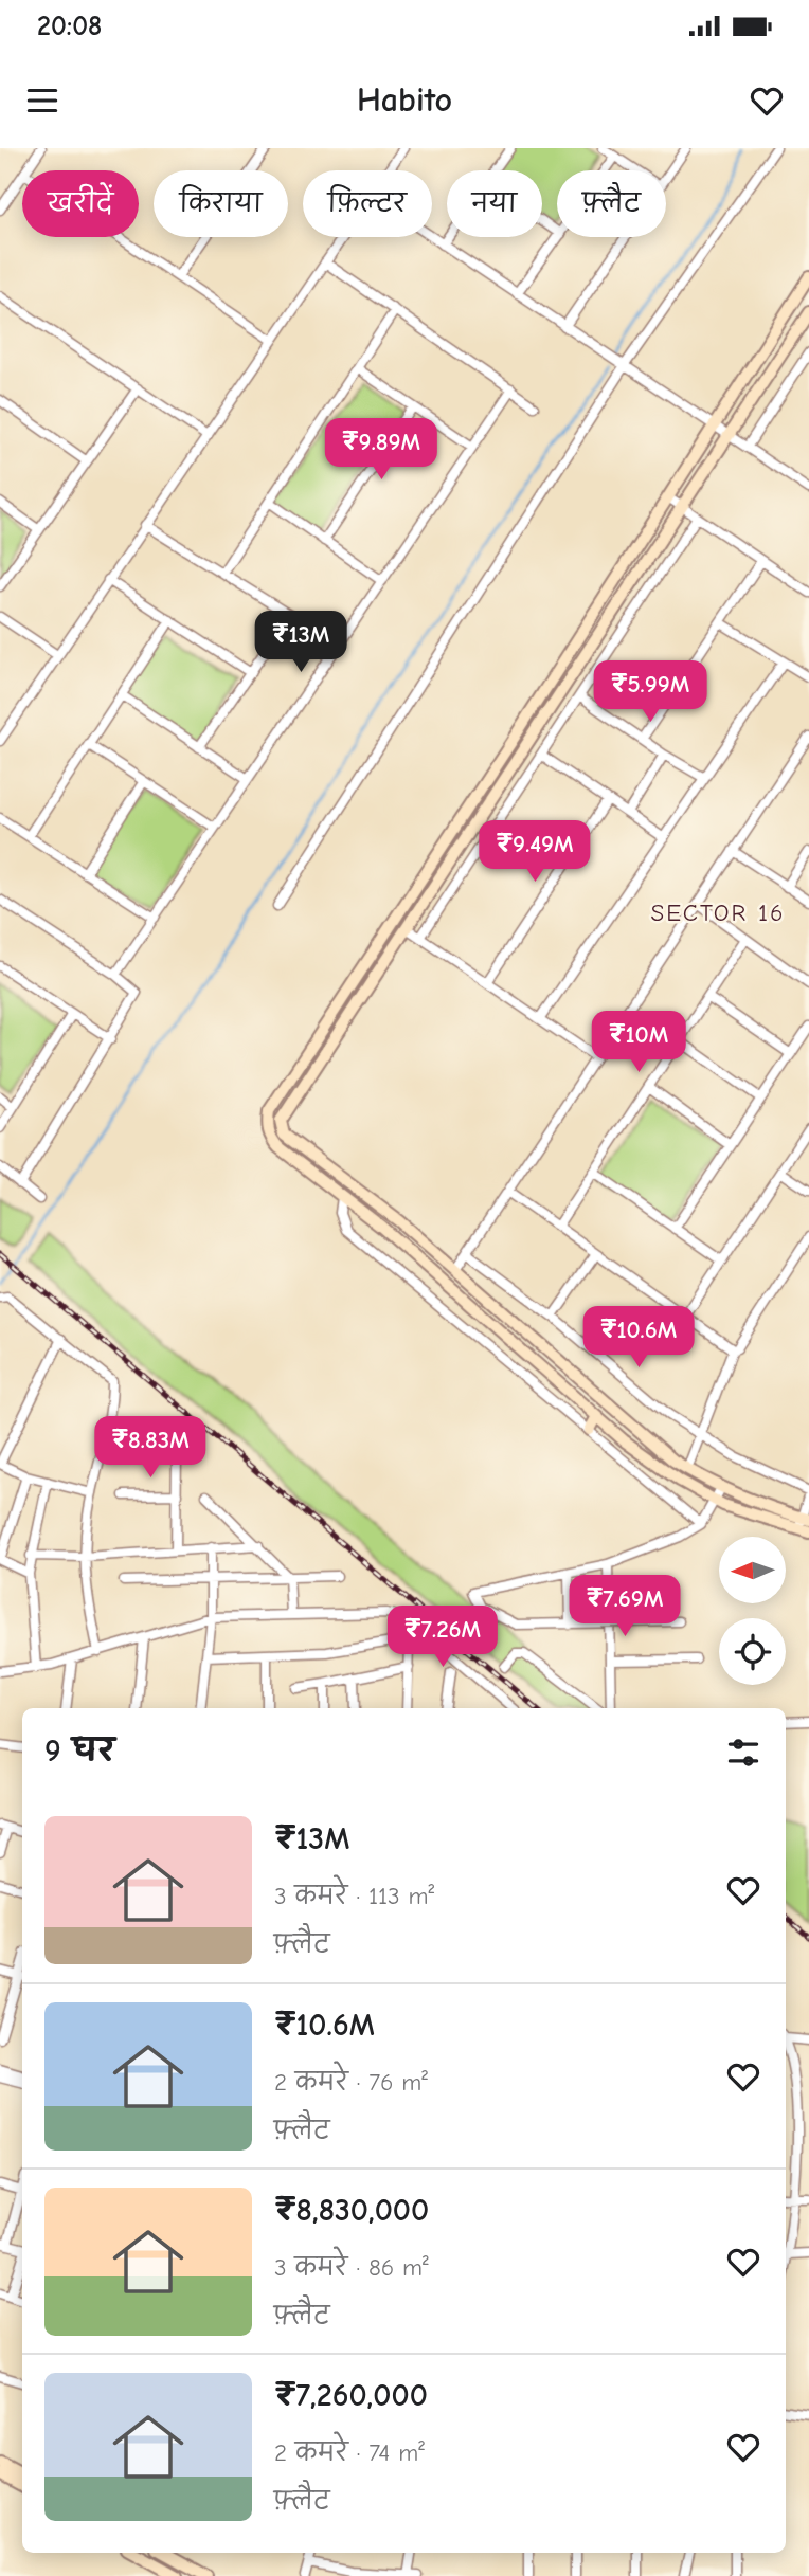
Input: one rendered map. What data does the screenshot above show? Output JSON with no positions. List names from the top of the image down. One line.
{"districts":["SECTOR 16"],"north":"left","page":{"status":"20:08","header":"Habito","chip":["खरीदें","किराया","फ़िल्टर","नया","फ़्लैट"],"price":["₹9.89M","₹13M","₹5.99M","₹9.49M","₹10M","₹10.6M","₹8.83M","₹7.69M","₹7.26M"],"heading":"9 घर","list":[{"name":"₹13M","note":"3 कमरे · 113 m² · फ़्लैट"},{"name":"₹10.6M","note":"2 कमरे · 76 m² · फ़्लैट"},{"name":"₹8,830,000","note":"3 कमरे · 86 m² · फ़्लैट"},{"name":"₹7,260,000","note":"2 कमरे · 74 m² · फ़्लैट"}]}}
